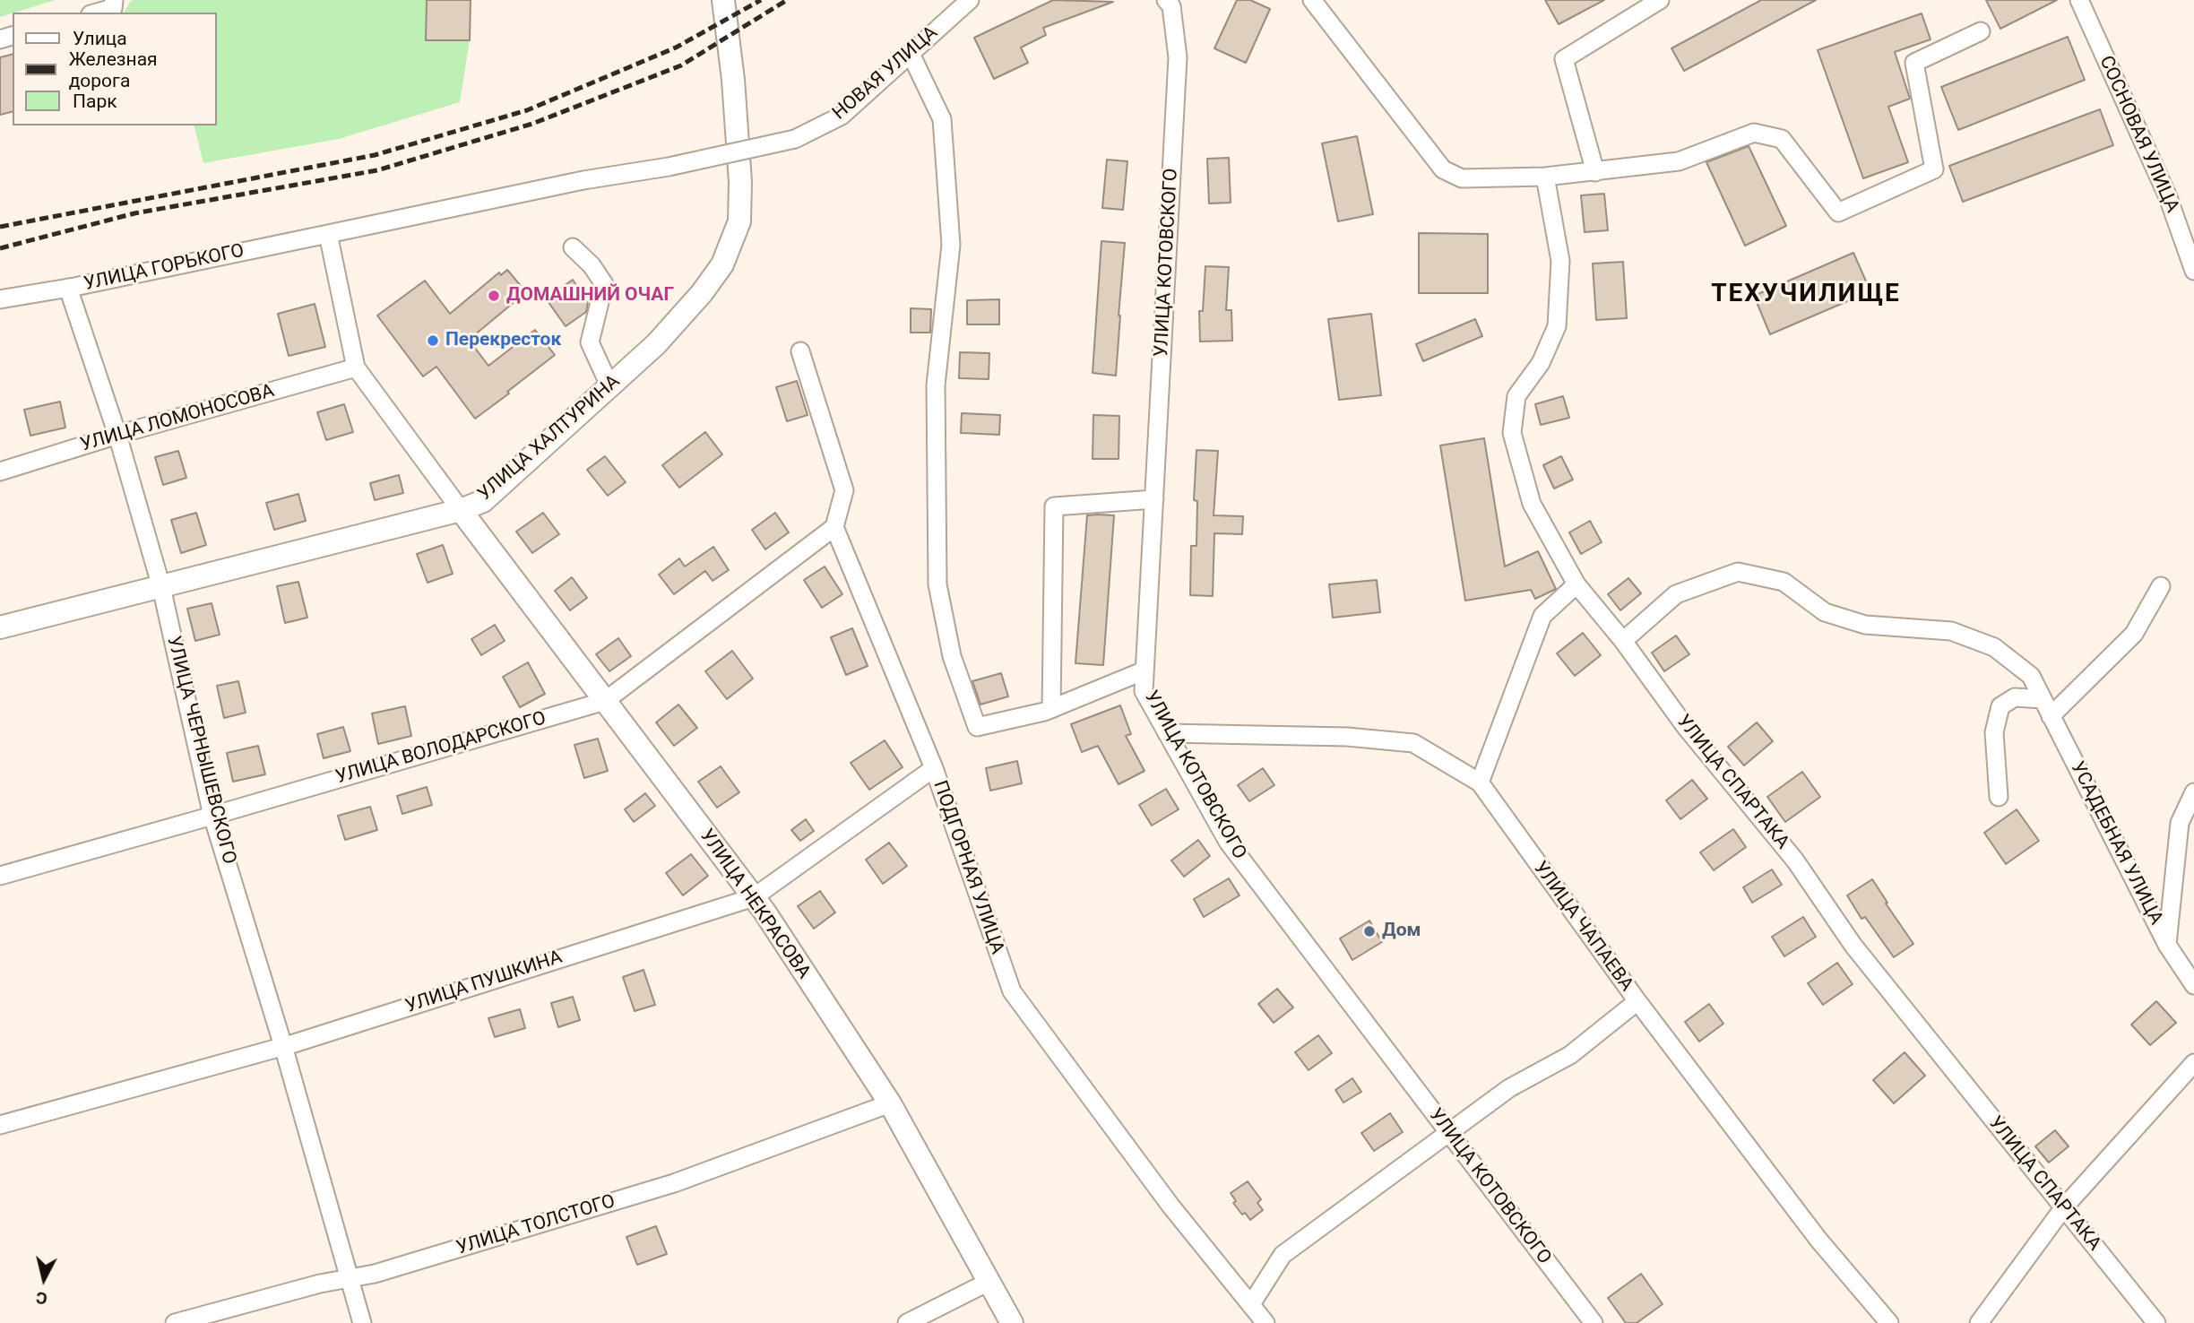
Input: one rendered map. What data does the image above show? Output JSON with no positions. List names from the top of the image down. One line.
{"streets":{"main road":["УЛИЦА ХАЛТУРИНА","УЛИЦА НЕКРАСОВА"],"street":["НОВАЯ УЛИЦА","СОСНОВАЯ УЛИЦА","УЛИЦА КОТОВСКОГО","УЛИЦА ГОРЬКОГО","УЛИЦА ЛОМОНОСОВА","УЛИЦА ВОЛОДАРСКОГО","УЛИЦА ЧЕРНЫШЕВСКОГО","УЛИЦА СПАРТАКА","УСАДЕБНАЯ УЛИЦА","ПОДГОРНАЯ УЛИЦА","УЛИЦА ЧАПАЕВА","УЛИЦА ПУШКИНА","УЛИЦА ТОЛСТОГО"]},"crossings":[["НОВАЯ УЛИЦА","УЛИЦА ГОРЬКОГО"],["УЛИЦА КОТОВСКОГО","УЛИЦА ЧАПАЕВА"],["УЛИЦА ГОРЬКОГО","УЛИЦА ЧЕРНЫШЕВСКОГО"],["УЛИЦА ЛОМОНОСОВА","УЛИЦА ЧЕРНЫШЕВСКОГО"],["УЛИЦА ХАЛТУРИНА","УЛИЦА ЧЕРНЫШЕВСКОГО"],["УЛИЦА ХАЛТУРИНА","УЛИЦА НЕКРАСОВА"],["УЛИЦА ВОЛОДАРСКОГО","УЛИЦА ЧЕРНЫШЕВСКОГО"],["УЛИЦА ВОЛОДАРСКОГО","ПОДГОРНАЯ УЛИЦА"],["УЛИЦА ВОЛОДАРСКОГО","УЛИЦА НЕКРАСОВА"],["УЛИЦА ЧЕРНЫШЕВСКОГО","УЛИЦА ПУШКИНА"],["УЛИЦА ЧЕРНЫШЕВСКОГО","УЛИЦА ТОЛСТОГО"],["УЛИЦА СПАРТАКА","УСАДЕБНАЯ УЛИЦА"],["ПОДГОРНАЯ УЛИЦА","УЛИЦА ПУШКИНА"],["УЛИЦА НЕКРАСОВА","УЛИЦА ПУШКИНА"],["УЛИЦА НЕКРАСОВА","УЛИЦА ТОЛСТОГО"]],"districts":["ТЕХУЧИЛИЩЕ"],"places":["ДОМАШНИЙ ОЧАГ","Перекресток","Дом"],"legend":["Улица","Железная дорога","Парк"],"north":"bottom"}
